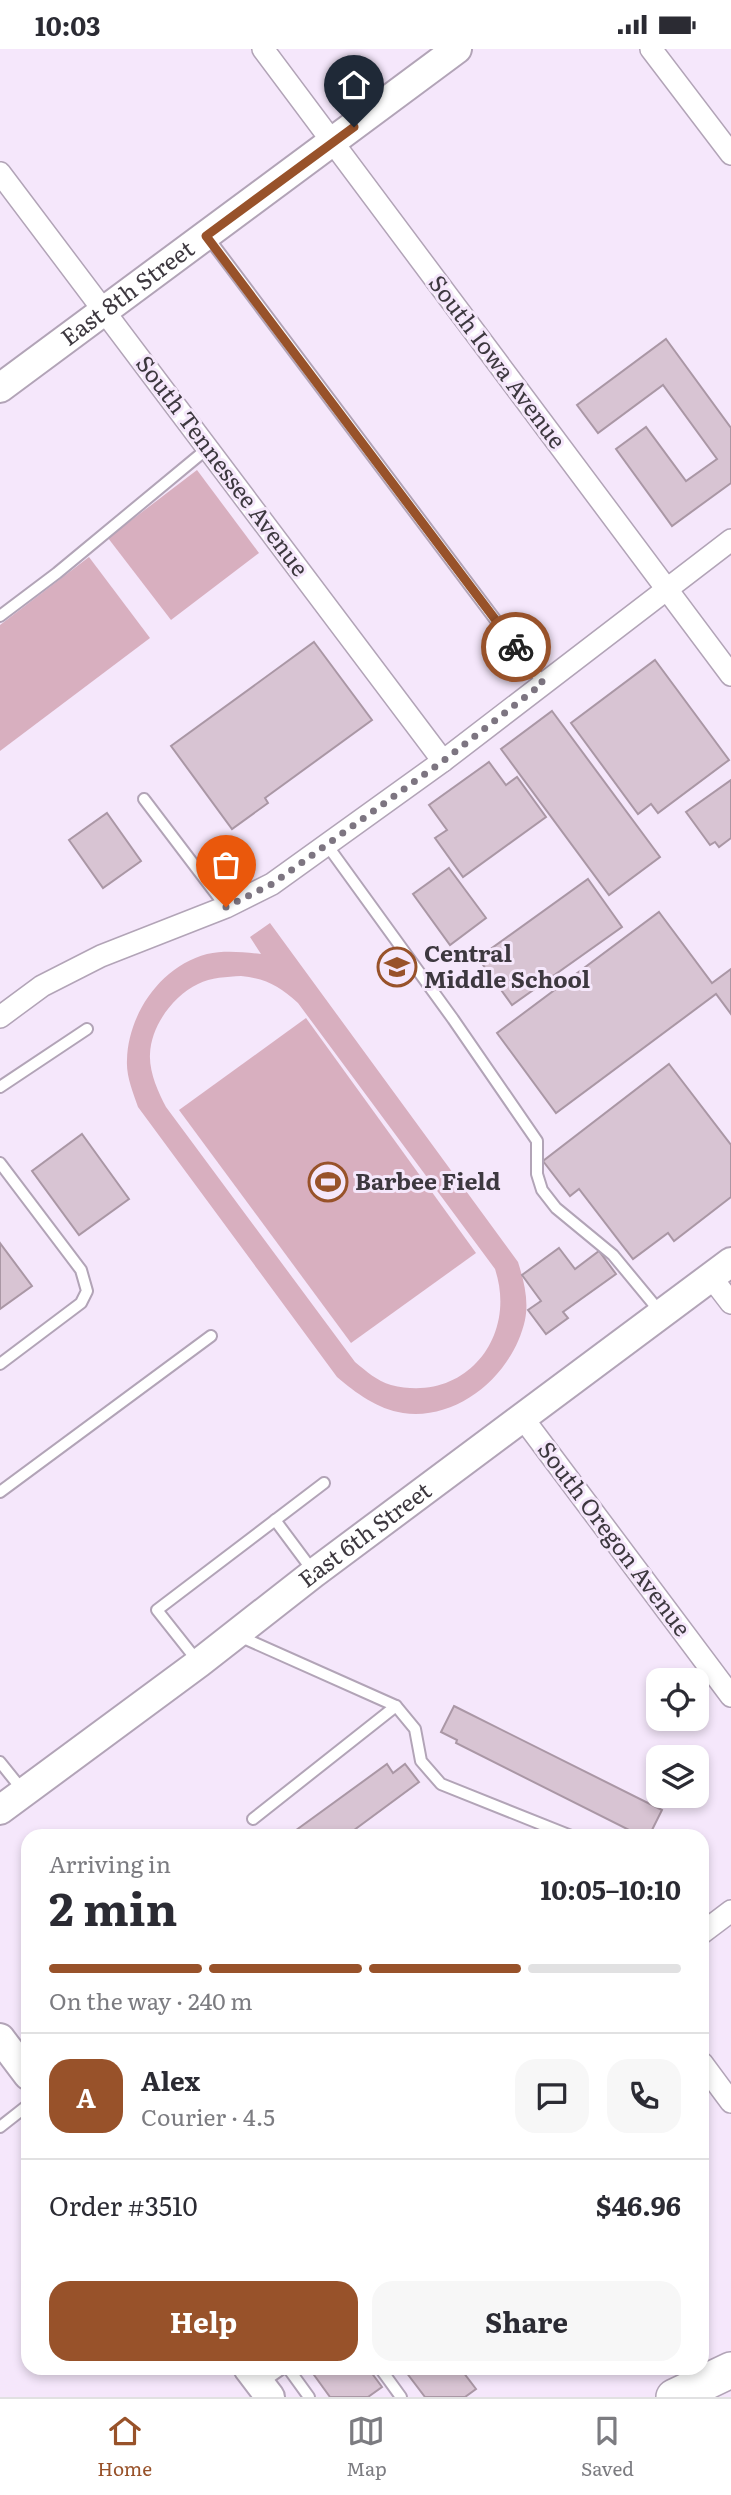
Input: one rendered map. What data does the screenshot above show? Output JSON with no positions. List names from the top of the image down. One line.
{"streets":{"street":["East 8th Street","South Iowa Avenue","South Tennessee Avenue","East 6th Street","South Oregon Avenue"]},"crossings":[["East 8th Street","South Iowa Avenue"],["East 8th Street","South Tennessee Avenue"],["East 6th Street","South Oregon Avenue"]],"places":{"school or university":["Central Middle School"],"sports":["Barbee Field"]},"page":{"status":"10:03","heading":["2 min","Arriving in","10:05–10:10"],"panel":["Alex","Courier · 4.5","Order #3510","$46.96"],"bar":"On the way · 240 m","round":"A","buttons":["Help","Share"],"tabs":["Home","Map","Saved"]}}
